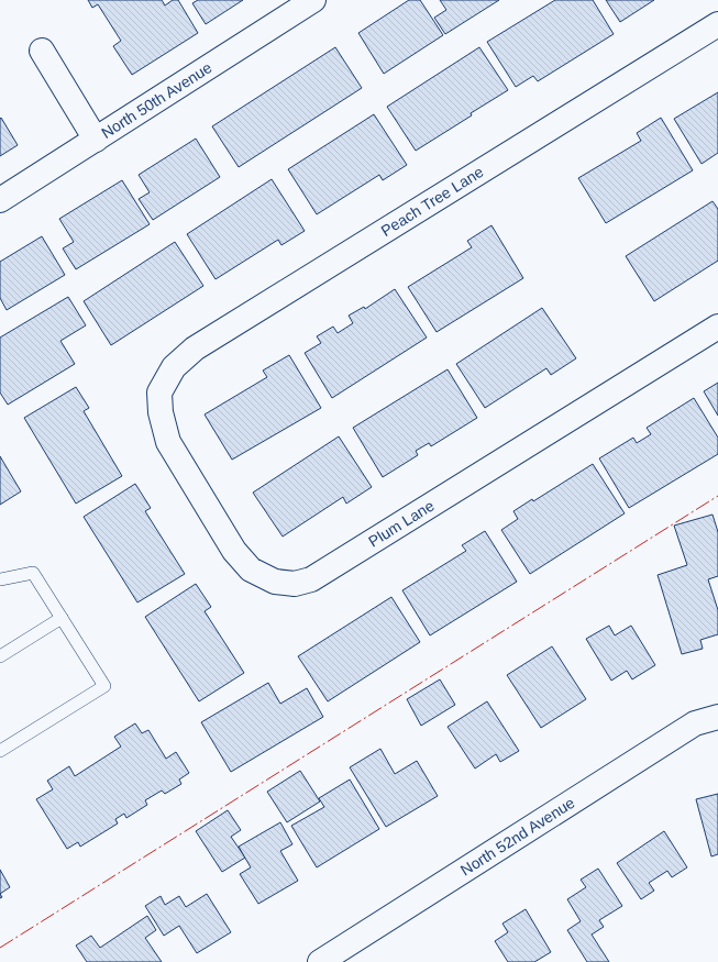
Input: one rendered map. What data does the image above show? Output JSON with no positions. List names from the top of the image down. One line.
{"streets":{"street":["North 50th Avenue","Peach Tree Lane","Plum Lane","North 52nd Avenue"]},"crossings":[["Peach Tree Lane","Plum Lane"]]}
